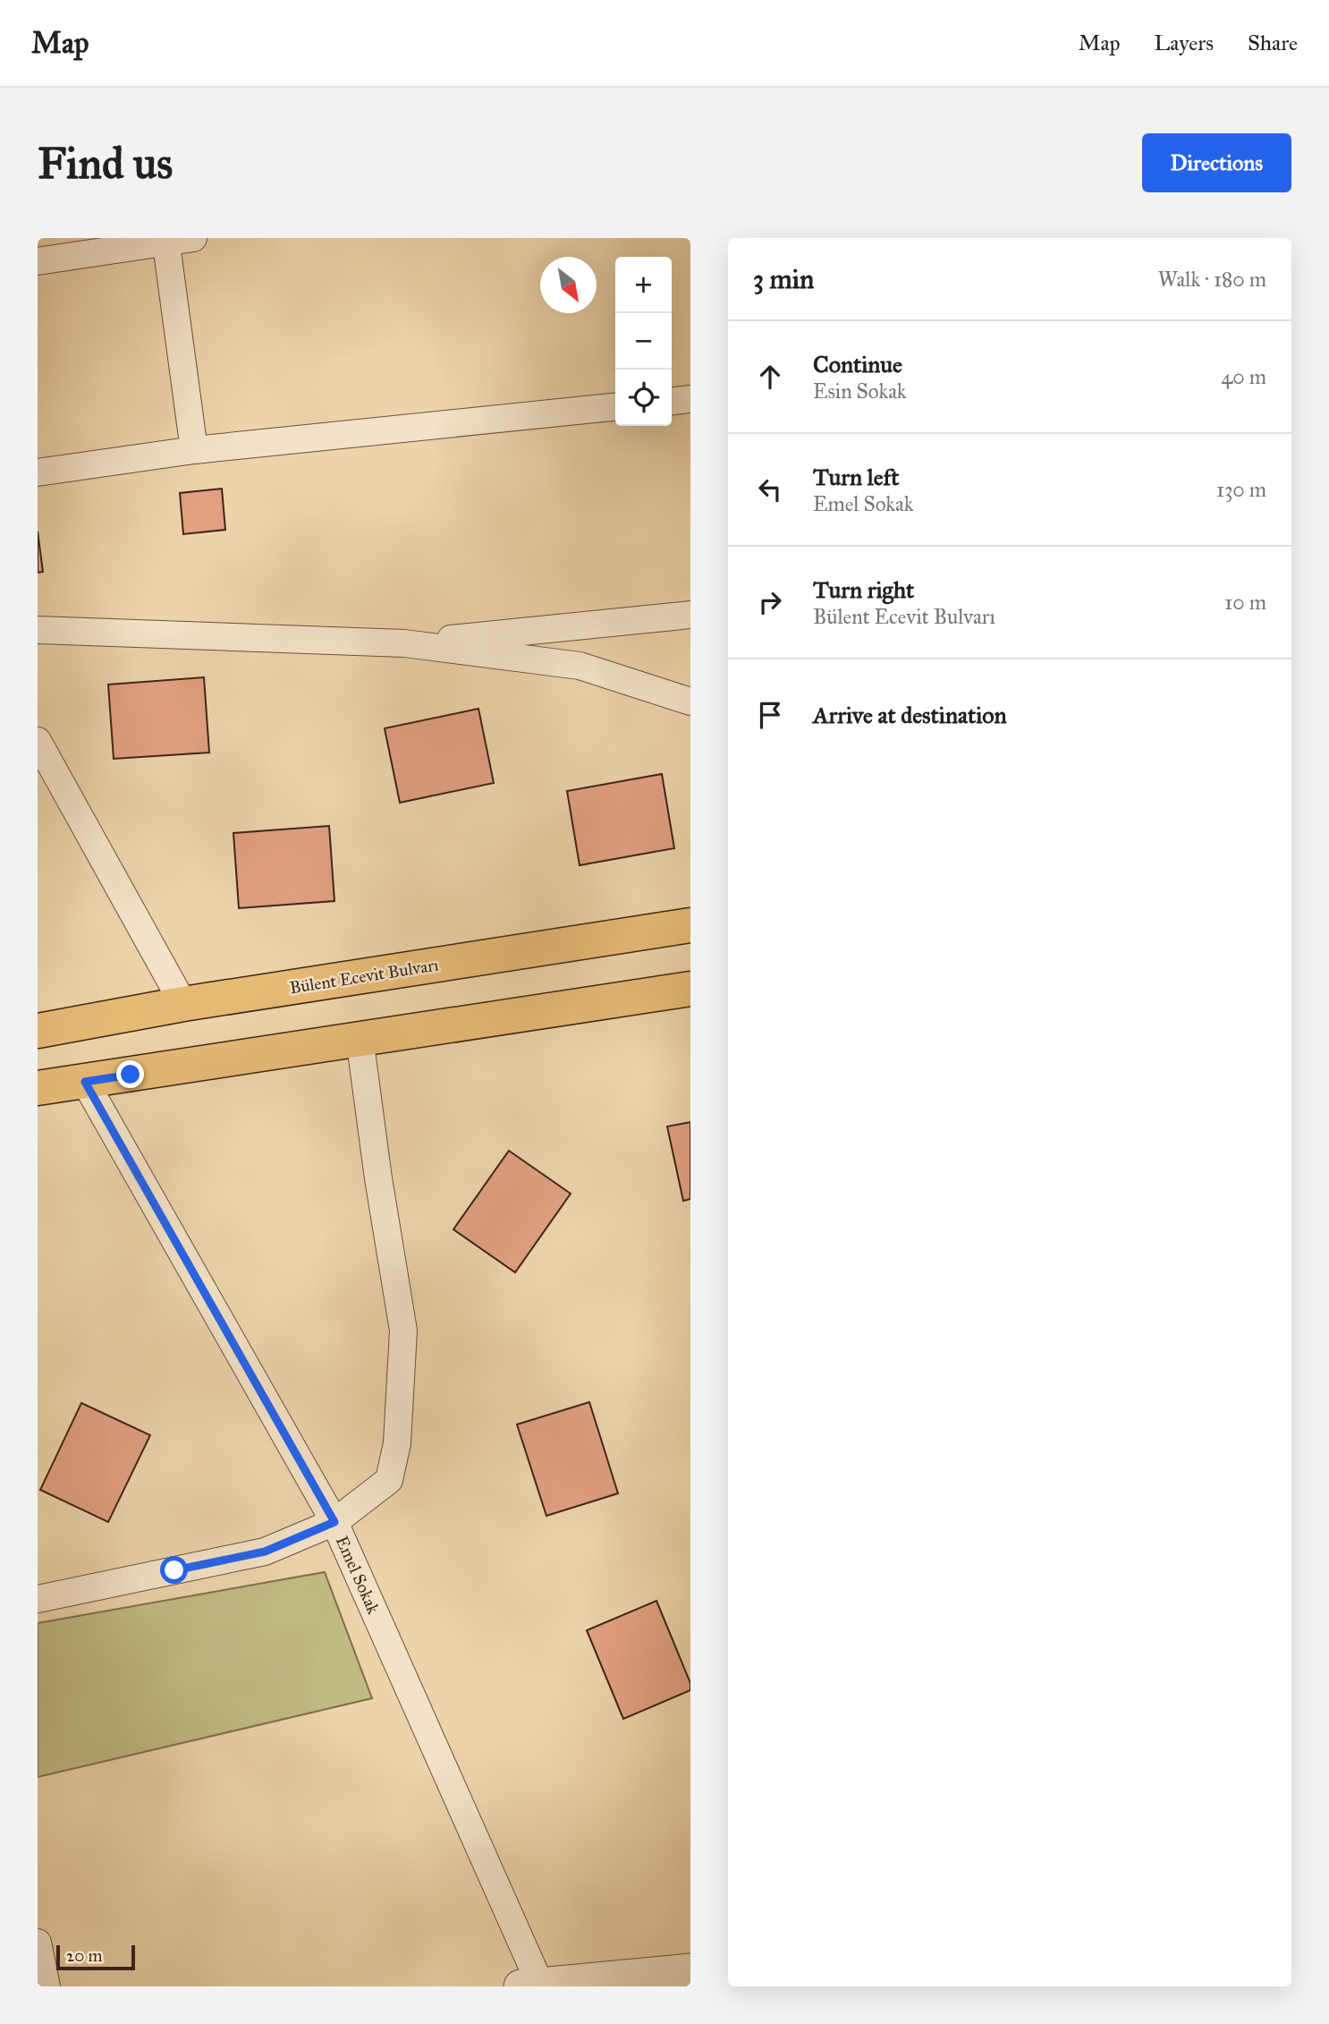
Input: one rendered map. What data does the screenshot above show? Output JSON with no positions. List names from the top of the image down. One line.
{"streets":{"main road":["Bülent Ecevit Bulvarı"],"street":["Emel Sokak"]},"scale_bar":"20 m","north":"bottom right","page":{"header":"Map","nav":["Map","Layers","Share"],"buttons":"Directions","title":"Find us","heading":["3 min","Walk · 180 m"],"map_buttons":["+","−"],"list":[["Continue","Esin Sokak","40 m"],["Turn left","Emel Sokak","130 m"],["Turn right","Bülent Ecevit Bulvarı","10 m"],"Arrive at destination"],"scale":"20 m"}}
